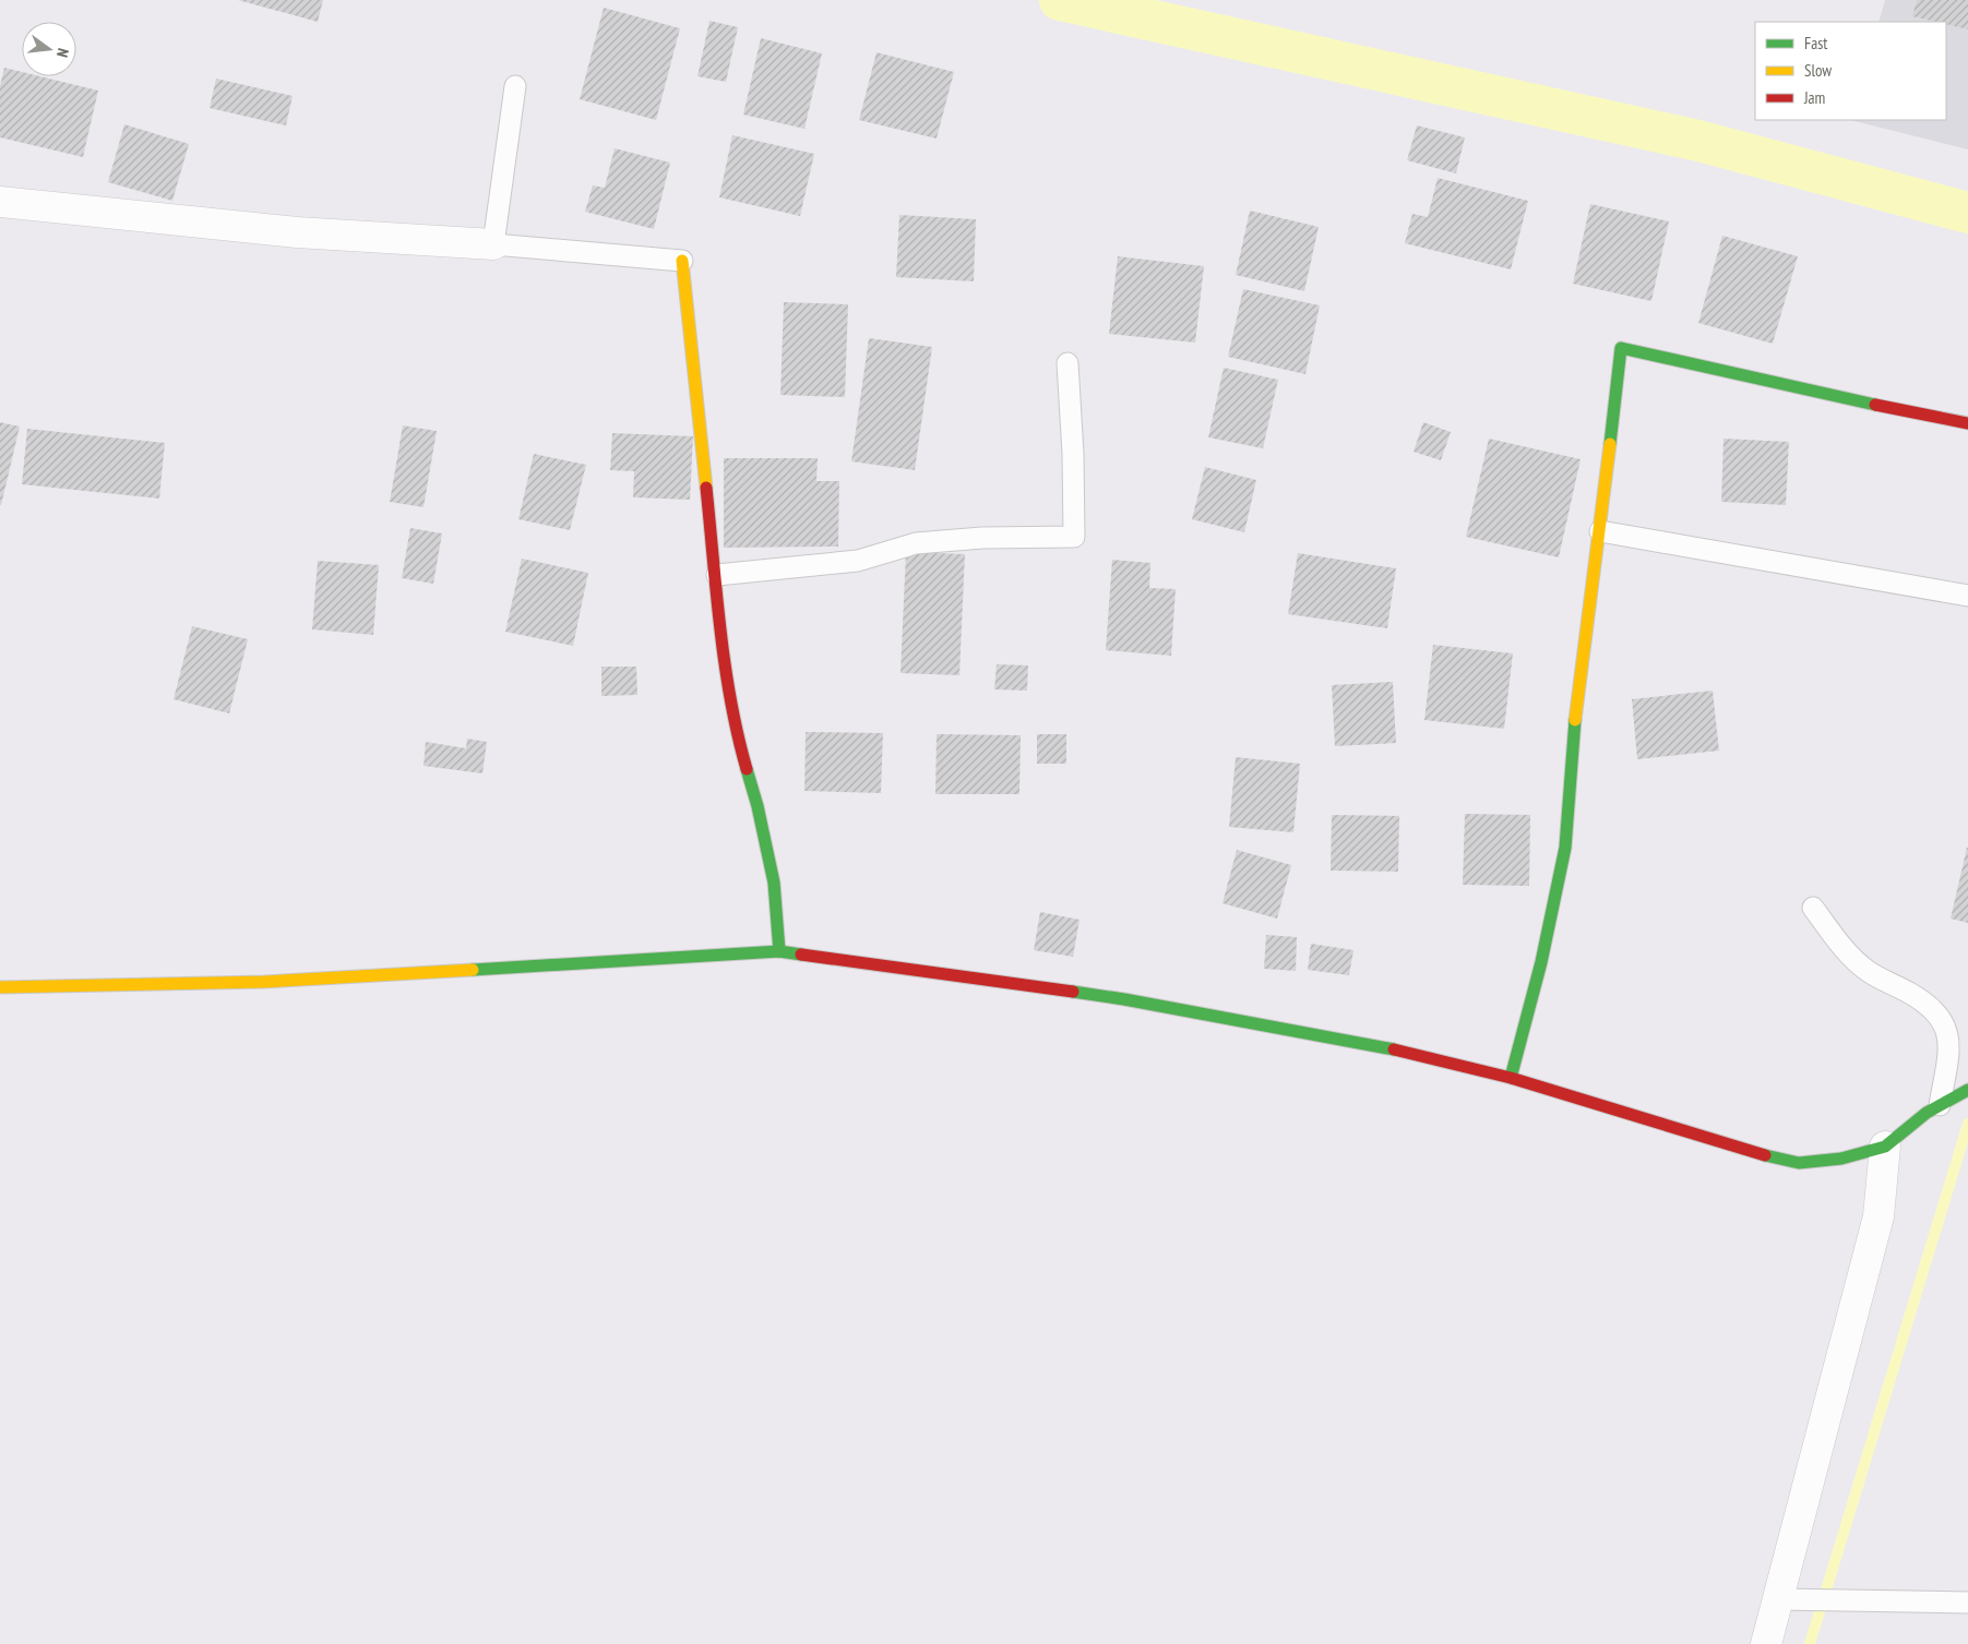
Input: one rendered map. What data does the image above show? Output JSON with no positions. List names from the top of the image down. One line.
{"legend":["Fast","Slow","Jam"],"north":"right"}
